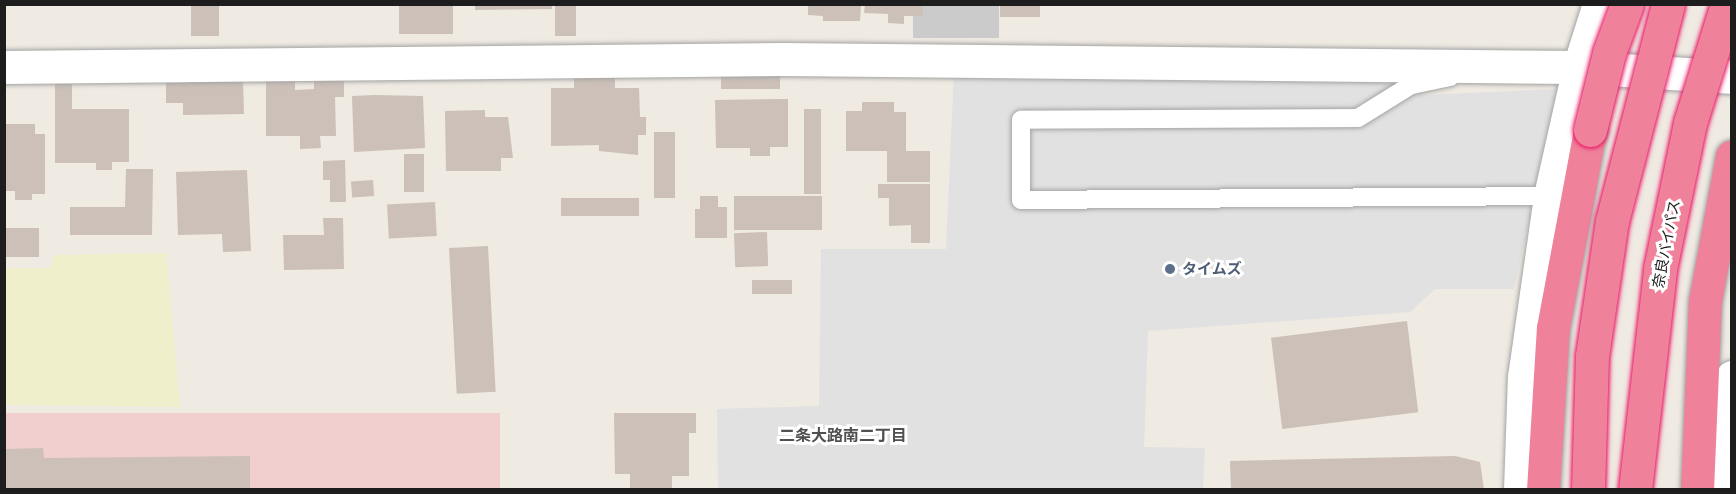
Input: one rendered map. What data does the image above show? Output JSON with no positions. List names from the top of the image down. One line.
{"streets":{"highway":["奈良バイパス"]},"districts":["二条大路南二丁目"],"places":["タイムズ"]}
